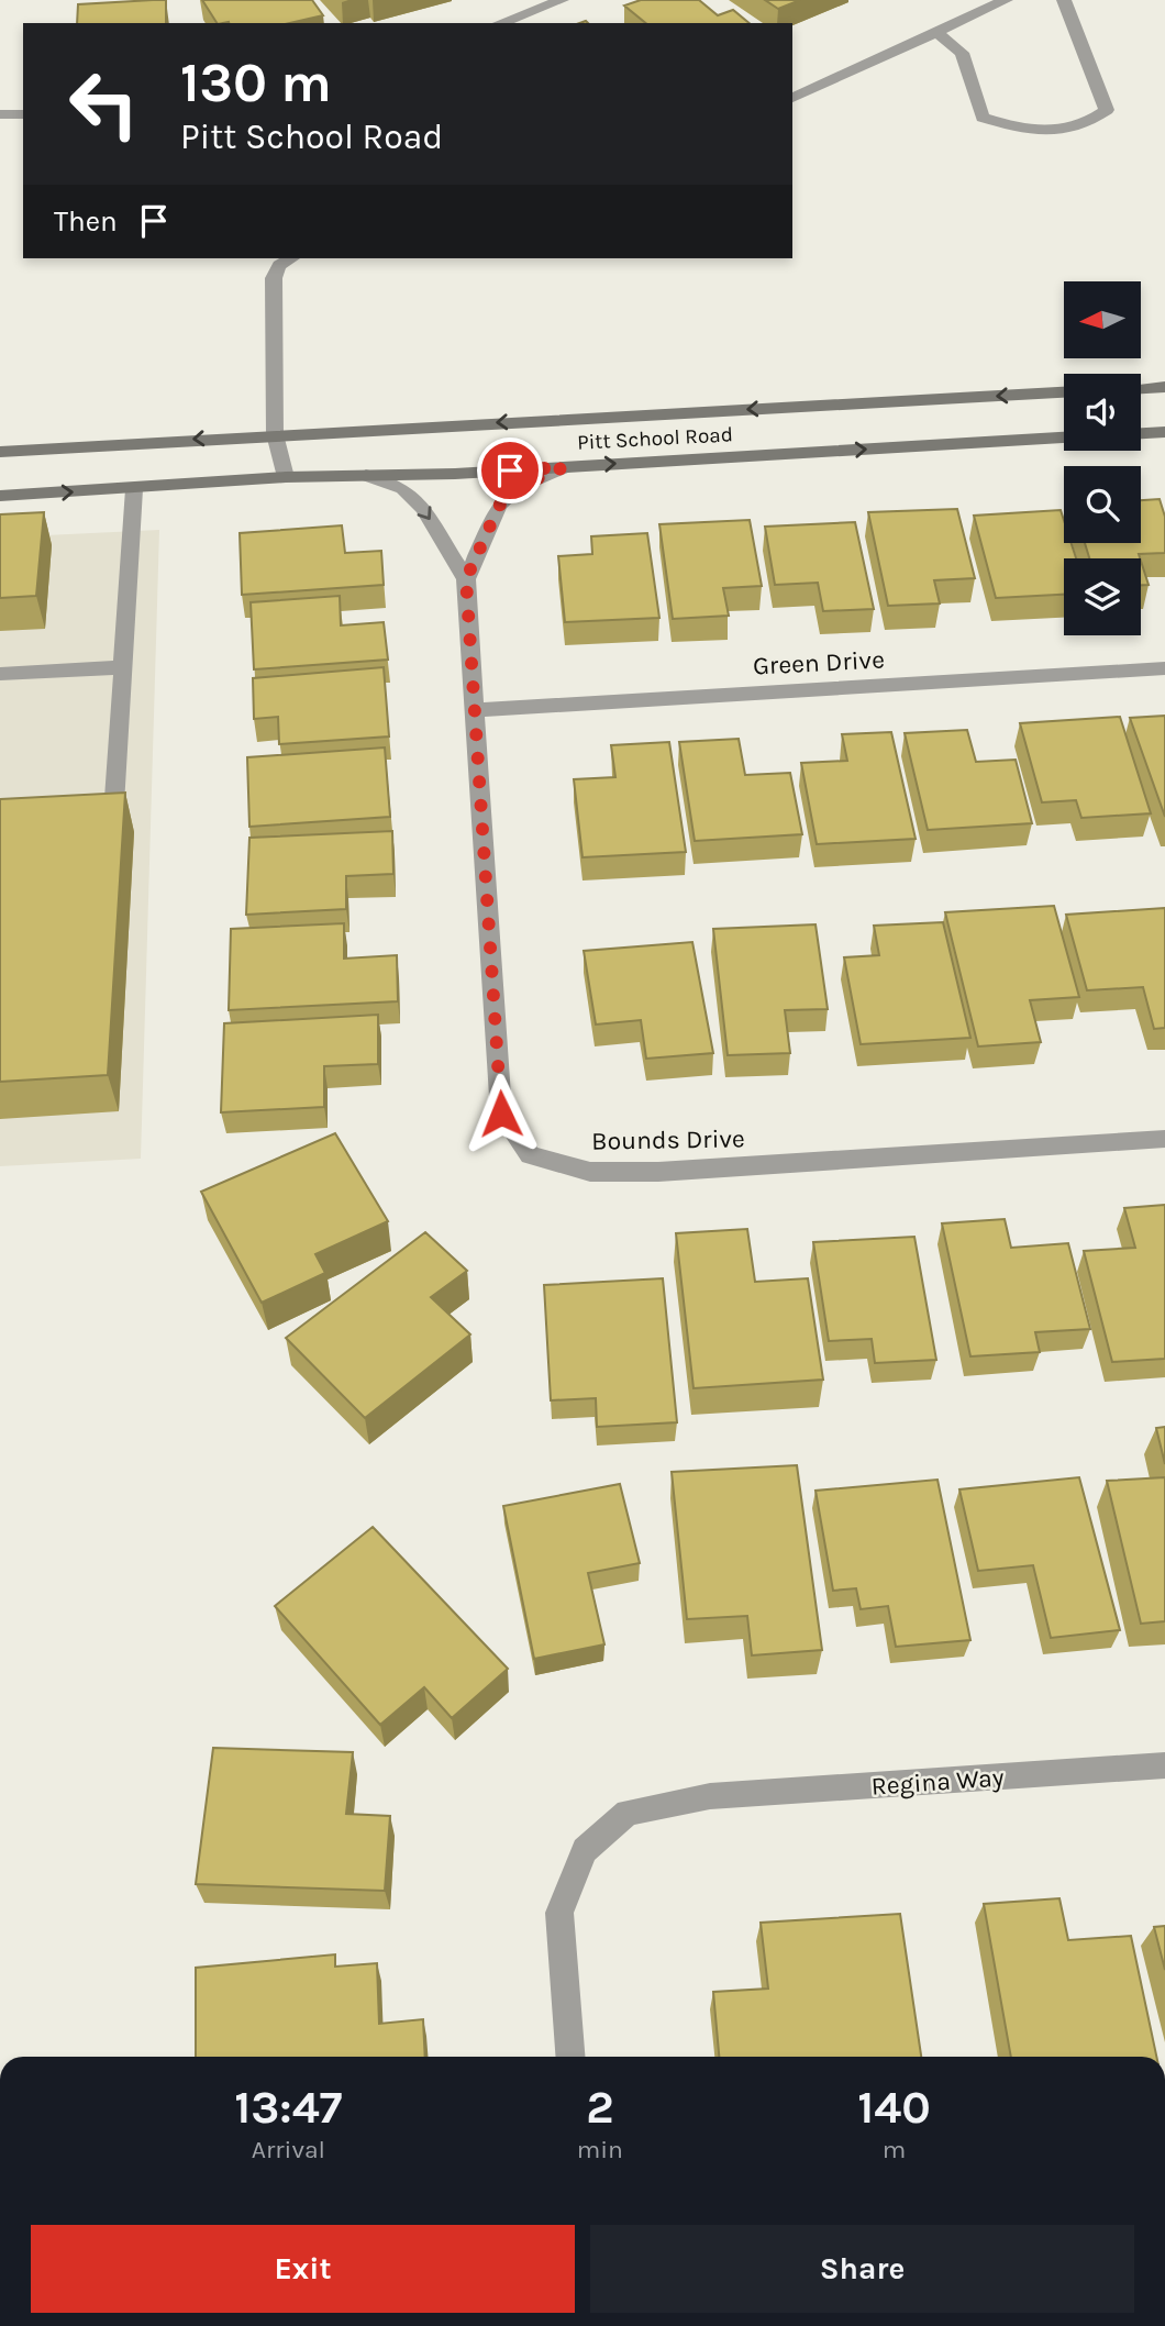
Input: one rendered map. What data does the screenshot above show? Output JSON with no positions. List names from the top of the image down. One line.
{"streets":{"main road":["Pitt School Road"],"street":["Green Drive","Bounds Drive","Regina Way"]},"crossings":[["Pitt School Road","Bounds Drive"],["Green Drive","Bounds Drive"]],"north":"left","page":{"turn":["130 m","Pitt School Road"],"then":"Then","eta":["13:47","Arrival","2","min","140","m"],"buttons":["Exit","Share"]}}
